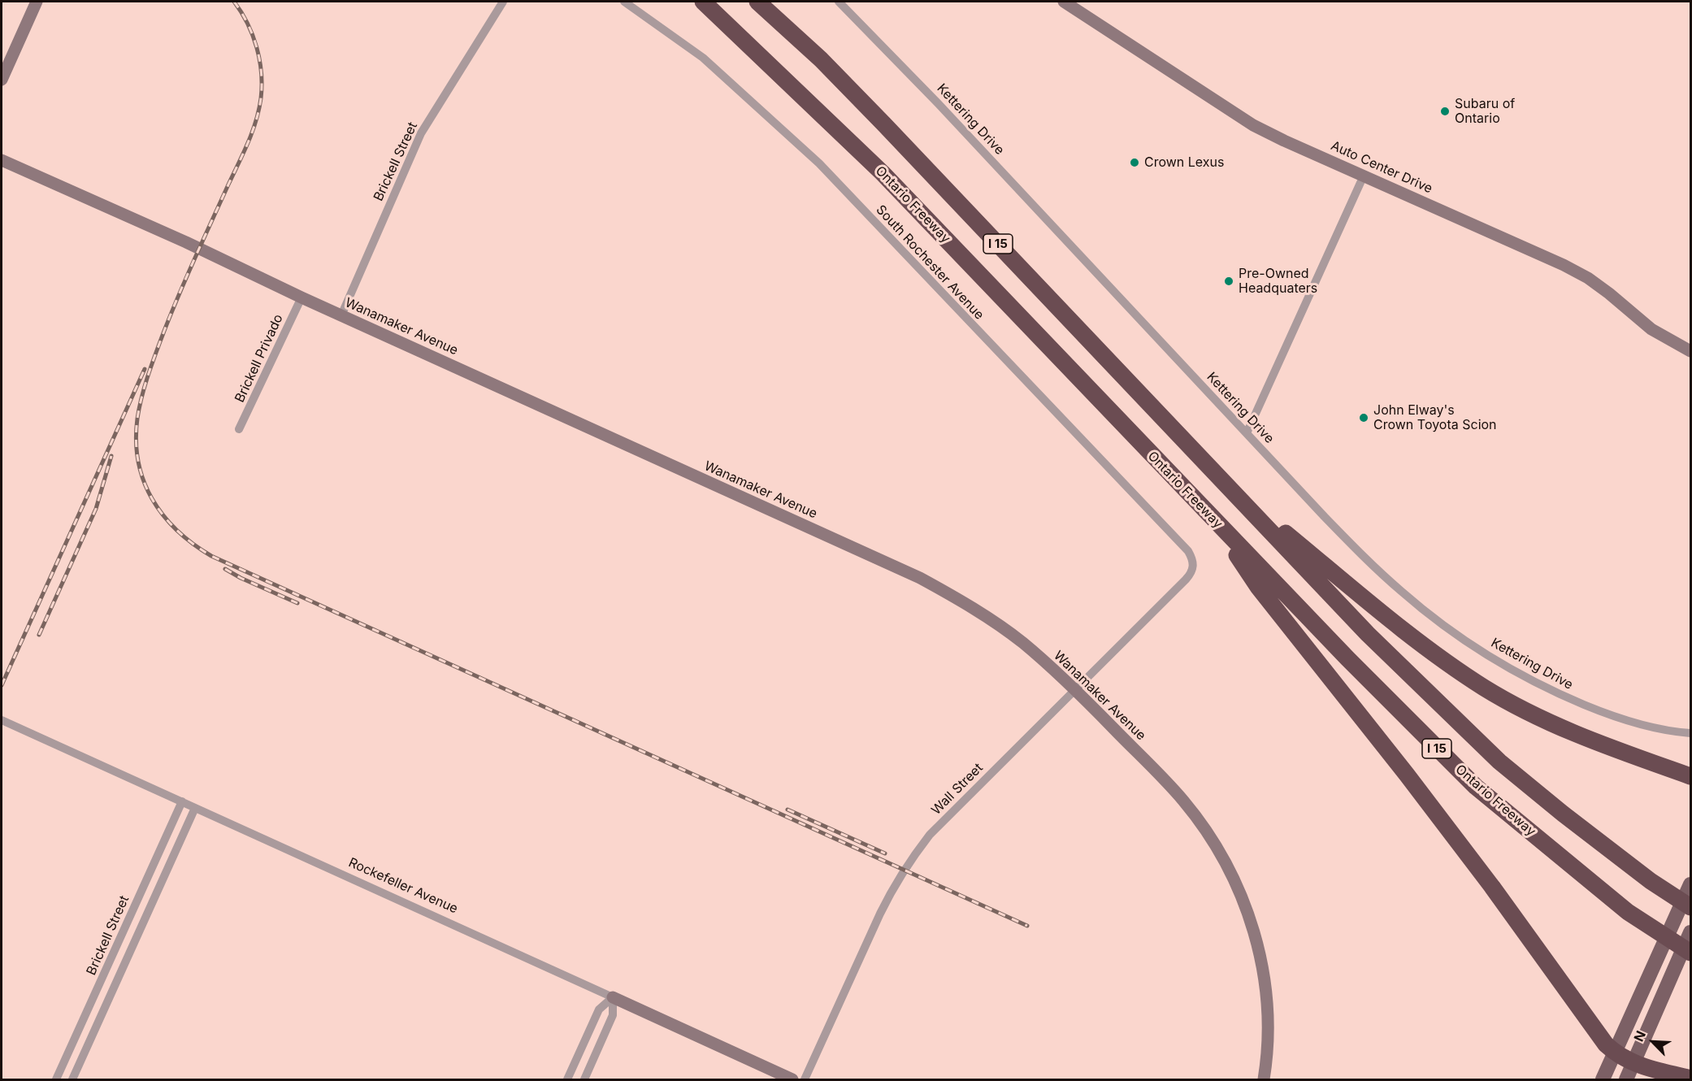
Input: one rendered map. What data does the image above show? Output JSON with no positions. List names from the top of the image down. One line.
{"streets":{"highway":["Ontario Freeway","I 15"],"street":["Kettering Drive","Brickell Street","Auto Center Drive","South Rochester Avenue","Wanamaker Avenue","Brickell Privado","Wall Street","Rockefeller Avenue"]},"crossings":[["Brickell Street","Wanamaker Avenue"],["Brickell Street","Rockefeller Avenue"],["South Rochester Avenue","Wall Street"],["Wanamaker Avenue","Brickell Privado"],["Wanamaker Avenue","Wall Street"]],"places":["Subaru of Ontario","Crown Lexus","Pre-Owned Headquaters","John Elway's Crown Toyota Scion"],"north":"top left"}
